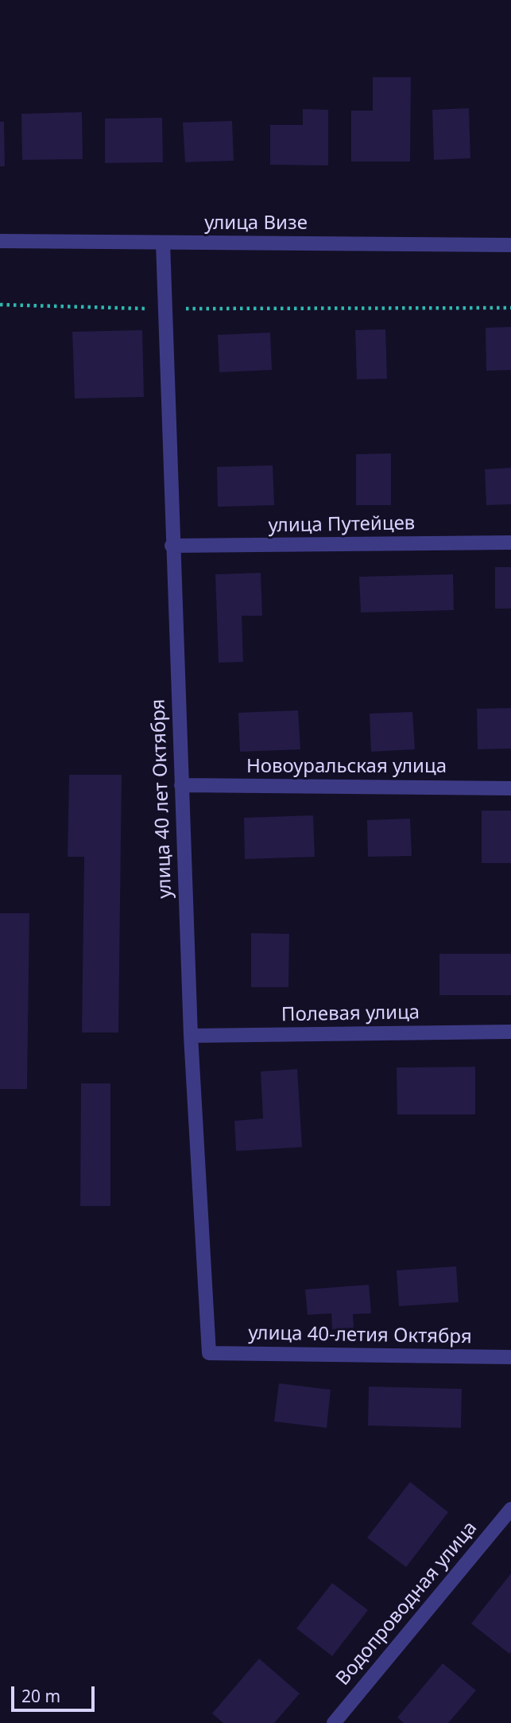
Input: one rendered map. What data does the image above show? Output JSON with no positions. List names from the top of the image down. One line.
{"streets":{"street":["улица Визе","улица Путейцев","Новоуральская улица","улица 40 лет Октября","Полевая улица","улица 40-летия Октября","Водопроводная улица"]},"crossings":[["улица Визе","улица 40 лет Октября"],["улица Путейцев","улица 40 лет Октября"],["Новоуральская улица","улица 40 лет Октября"],["улица 40 лет Октября","Полевая улица"],["улица 40 лет Октября","улица 40-летия Октября"]],"scale_bar":"20 m"}
